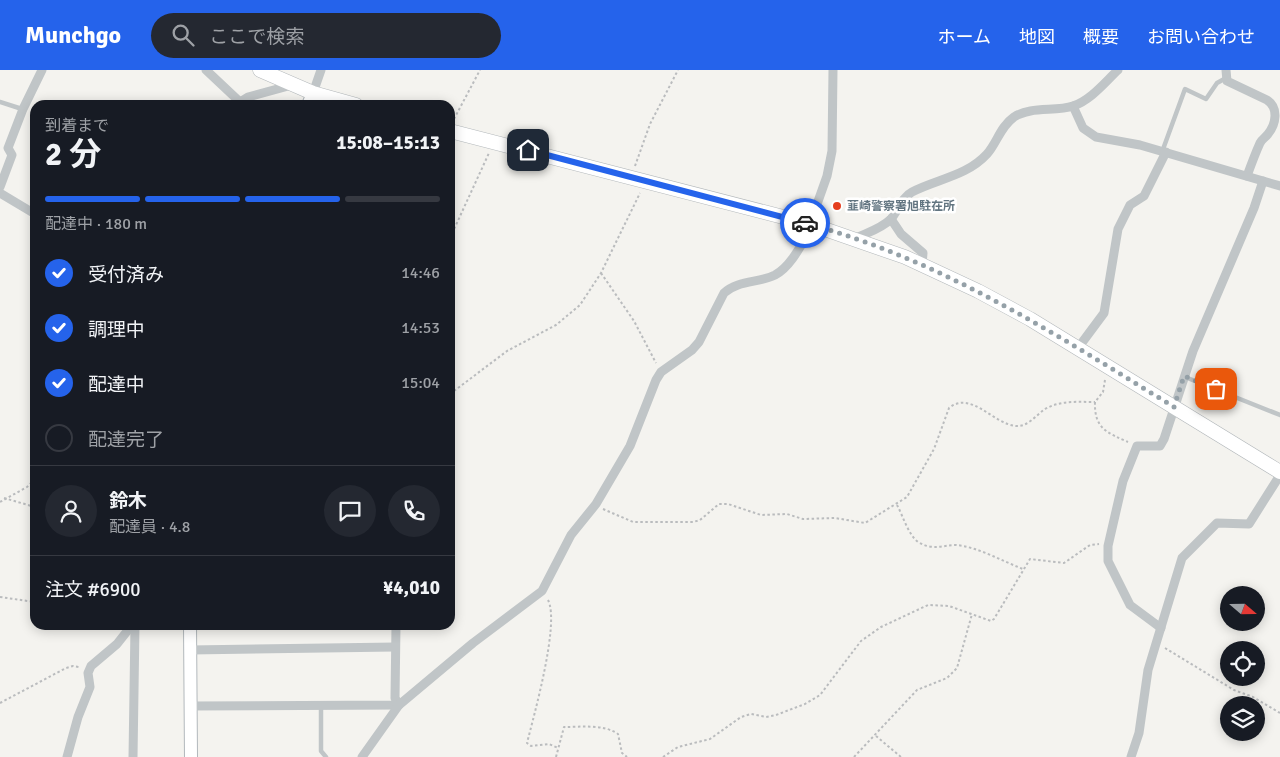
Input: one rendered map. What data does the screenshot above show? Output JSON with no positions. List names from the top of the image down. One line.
{"places":["韮崎警察署旭駐在所"],"north":"right","page":{"header":"Munchgo","search":"ここで検索","nav":["ホーム","地図","概要","お問い合わせ"],"heading":["2 分","到着まで","15:08–15:13"],"panel":["鈴木","配達員 · 4.8","注文 #6900","¥4,010"],"bar":"配達中 · 180 m","list":[["受付済み","14:46"],["調理中","14:53"],["配達中","15:04"],"配達完了"]}}
